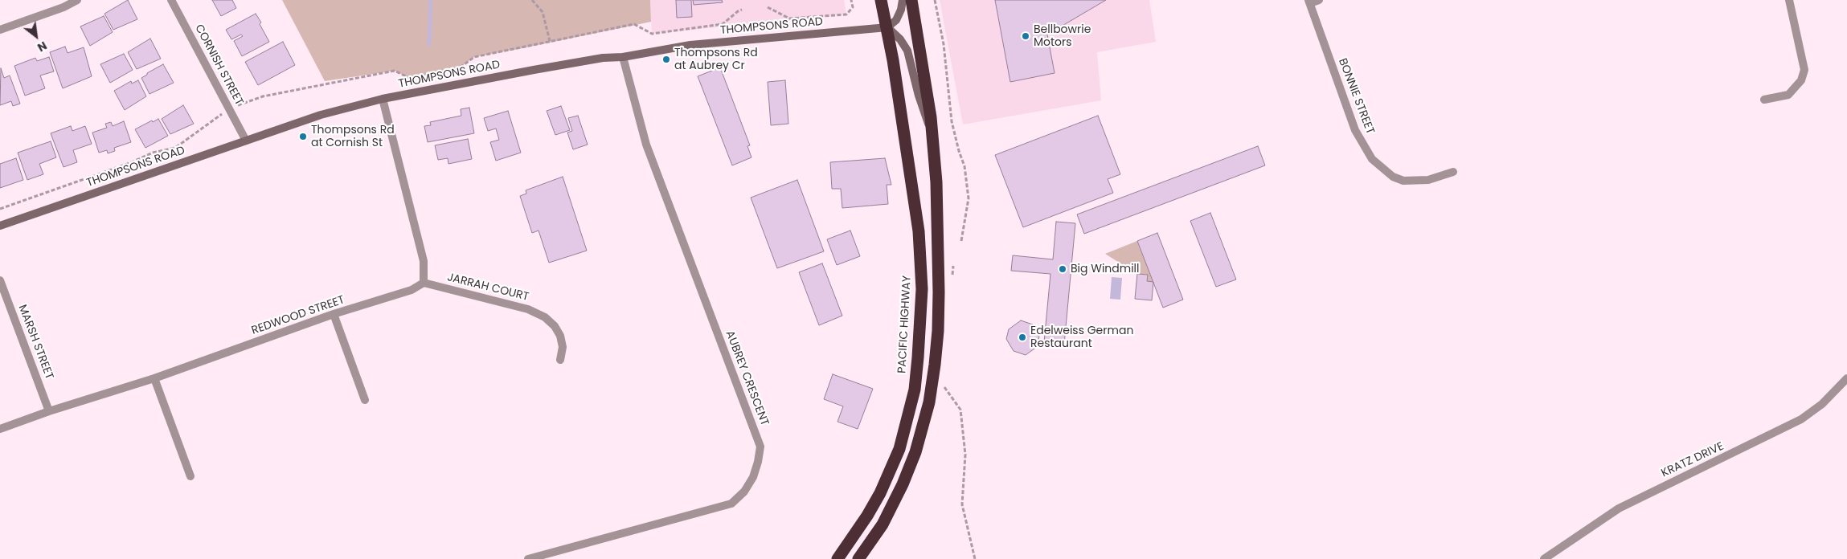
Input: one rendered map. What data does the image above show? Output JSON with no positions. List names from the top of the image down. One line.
{"streets":{"highway":["PACIFIC HIGHWAY"],"street":["THOMPSONS ROAD","CORNISH STREET","BONNIE STREET","JARRAH COURT","REDWOOD STREET","MARSH STREET","AUBREY CRESCENT","KRATZ DRIVE"]},"crossings":[["THOMPSONS ROAD","CORNISH STREET"],["THOMPSONS ROAD","PACIFIC HIGHWAY"],["THOMPSONS ROAD","AUBREY CRESCENT"],["JARRAH COURT","REDWOOD STREET"],["REDWOOD STREET","MARSH STREET"]],"places":["Bellbowrie Motors","Thompsons Rd at Aubrey Cr","Thompsons Rd at Cornish St","Big Windmill","Edelweiss German Restaurant"],"north":"bottom right"}
